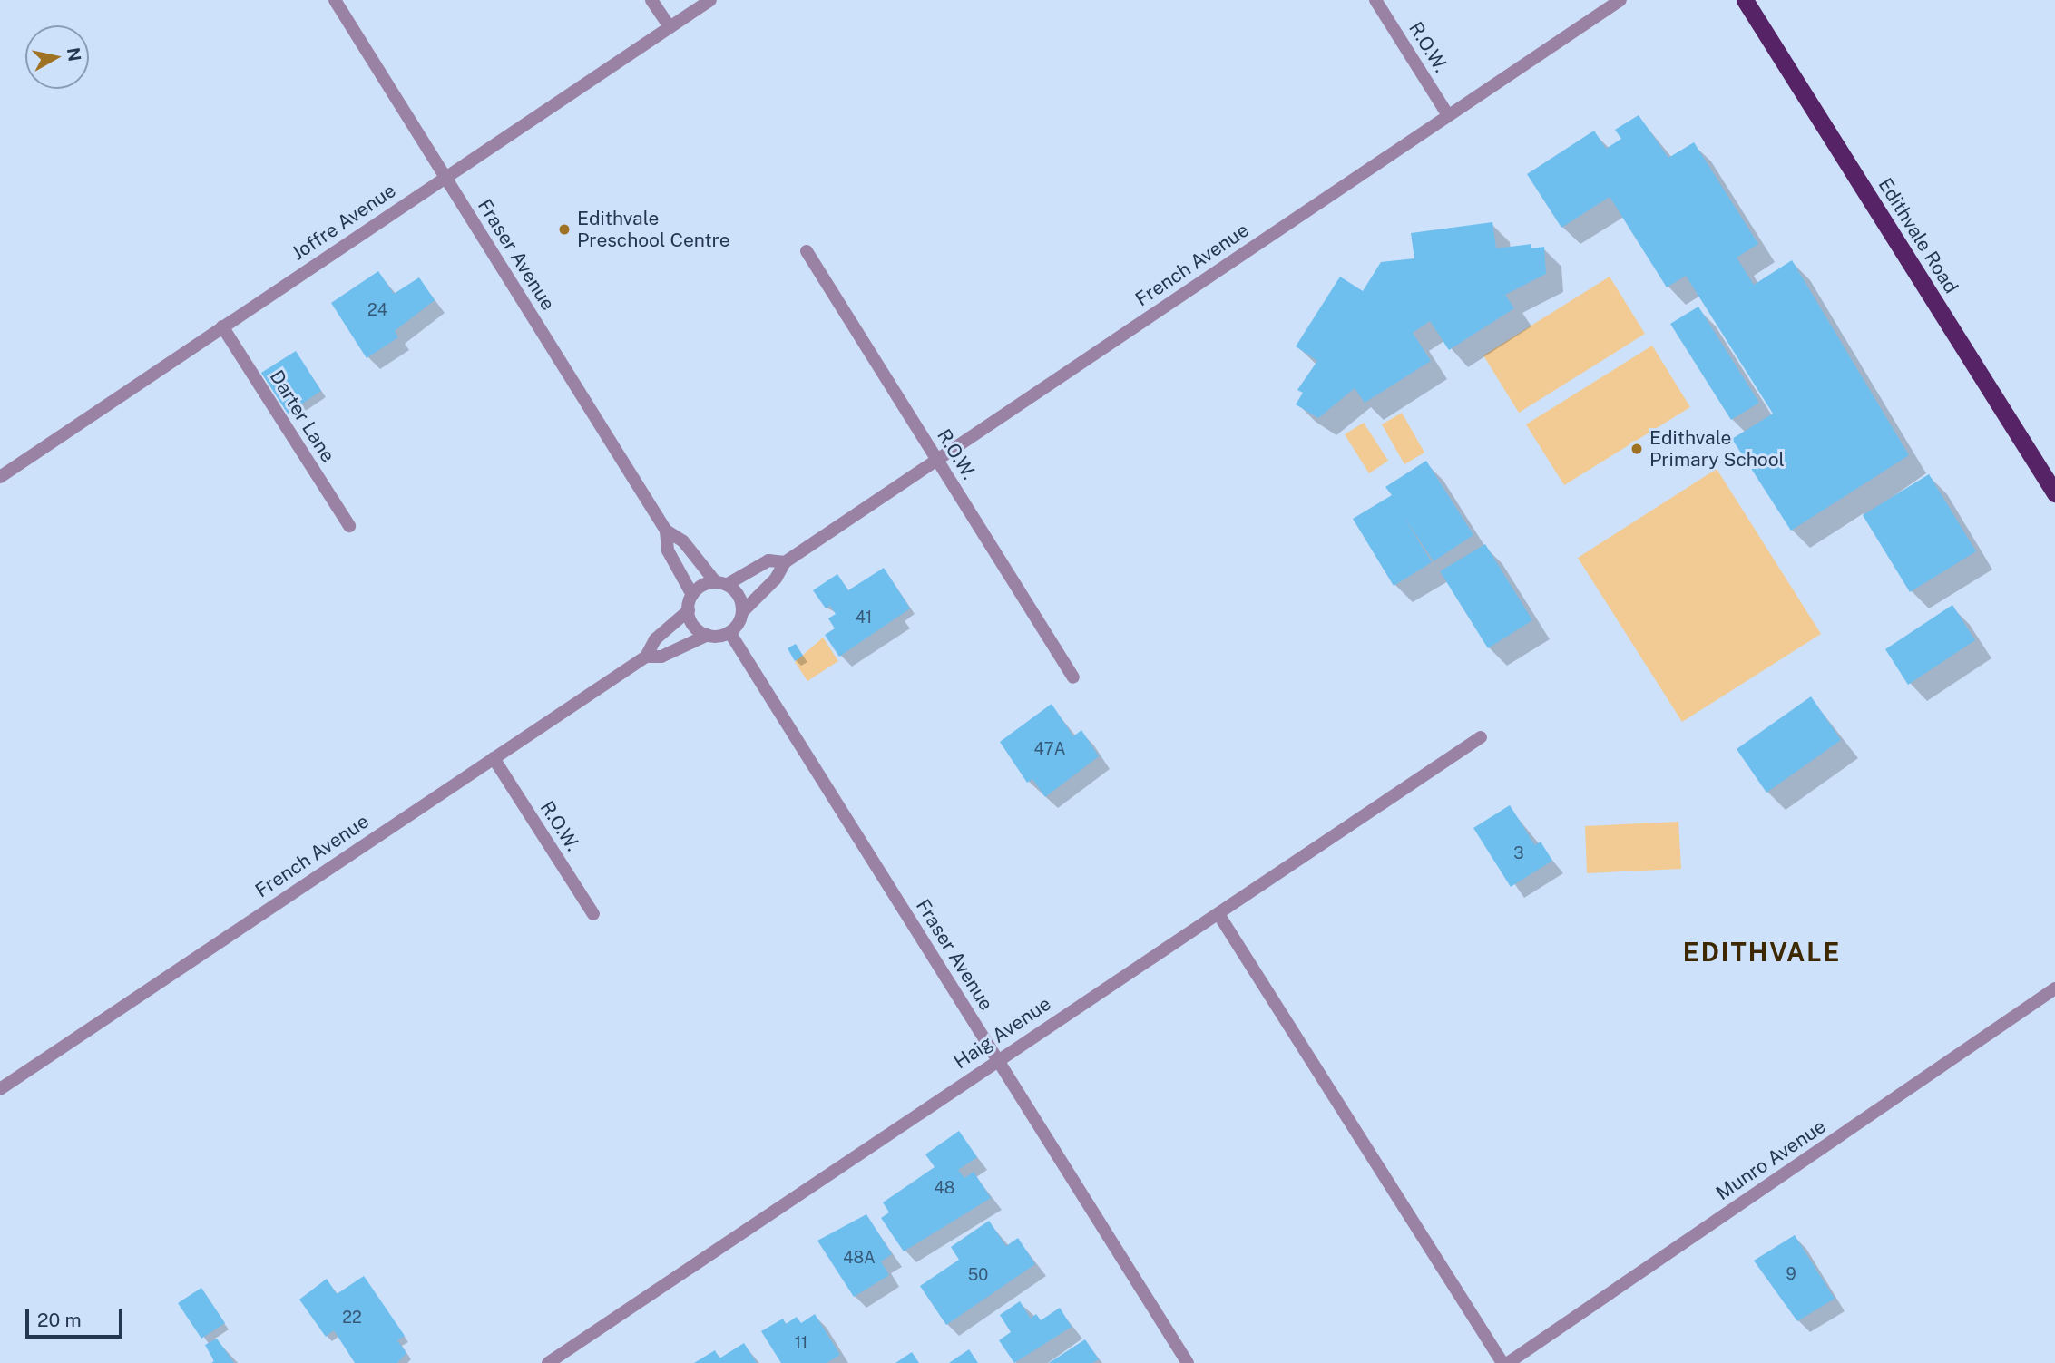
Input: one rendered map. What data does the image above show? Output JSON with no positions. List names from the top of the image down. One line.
{"streets":{"highway":["Edithvale Road"],"street":["R.O.W.","Joffre Avenue","Fraser Avenue","French Avenue","Darter Lane","Haig Avenue","Munro Avenue"]},"crossings":[["R.O.W.","French Avenue"],["Joffre Avenue","Fraser Avenue"],["Joffre Avenue","Darter Lane"],["Fraser Avenue","French Avenue"],["Fraser Avenue","Haig Avenue"]],"districts":["EDITHVALE"],"places":["Edithvale Preschool Centre","Edithvale Primary School"],"house_numbers":["24","41","47A","3","48","48A","9","50","22","11"],"scale_bar":"20 m","north":"right"}
